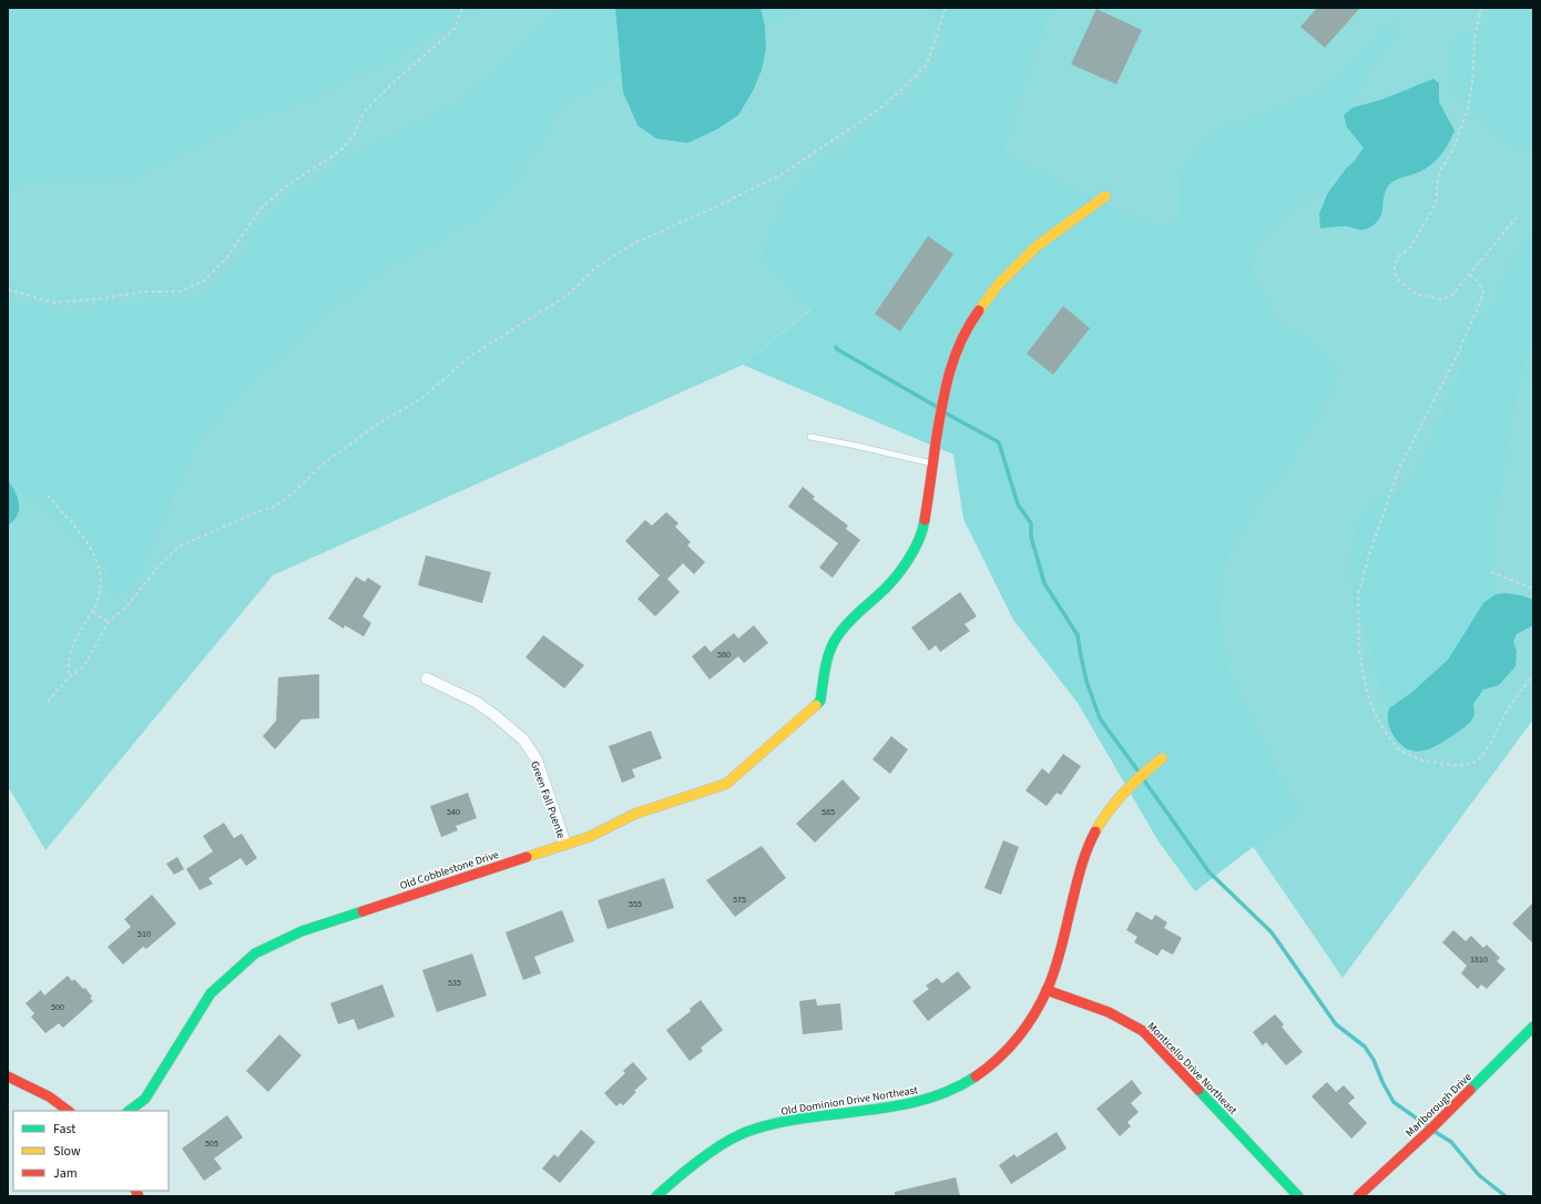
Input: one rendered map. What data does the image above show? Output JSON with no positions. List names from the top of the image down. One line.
{"streets":{"street":["Green Fall Puente","Old Cobblestone Drive","Monticello Drive Northeast","Old Dominion Drive Northeast","Marlborough Drive"]},"crossings":[["Green Fall Puente","Old Cobblestone Drive"],["Monticello Drive Northeast","Old Dominion Drive Northeast"]],"house_numbers":["580","540","585","575","555","510","1810","535","500","505"],"legend":["Fast","Slow","Jam"]}
